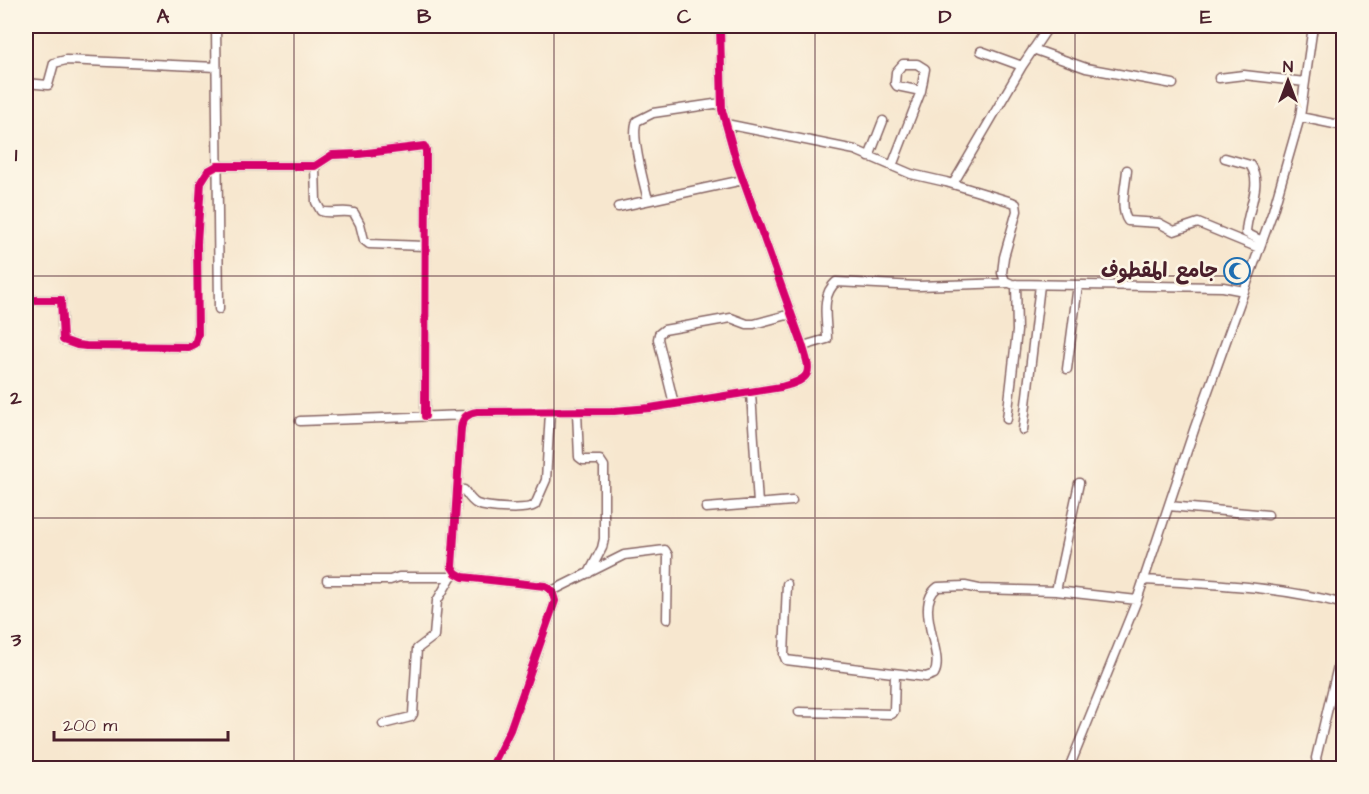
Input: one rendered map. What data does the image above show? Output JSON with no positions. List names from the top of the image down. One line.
{"places":{"mosque":["جامع المقطوف"]},"scale_bar":"200 m","north":"top","grid":{"columns":["A","B","C","D","E"],"rows":["1","2","3"]}}
